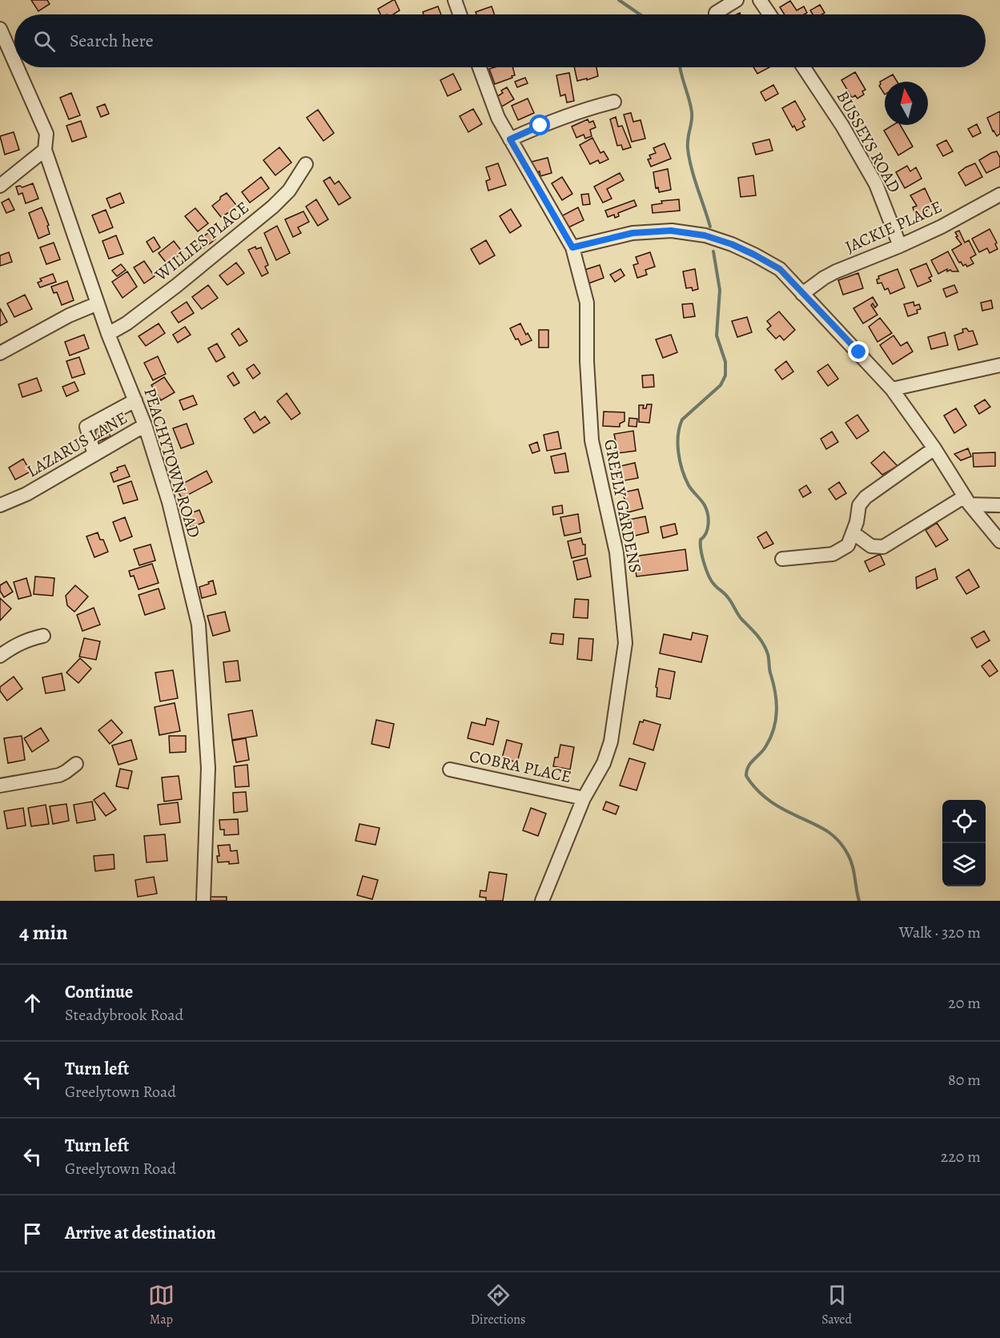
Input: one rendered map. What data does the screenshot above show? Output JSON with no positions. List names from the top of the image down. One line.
{"streets":{"street":["BUSSEYS ROAD","JACKIE PLACE","WILLIES PLACE","LAZARUS LANE","PEACHYTOWN ROAD","GREELY GARDENS","COBRA PLACE"]},"crossings":[["BUSSEYS ROAD","JACKIE PLACE"],["WILLIES PLACE","PEACHYTOWN ROAD"],["LAZARUS LANE","PEACHYTOWN ROAD"],["GREELY GARDENS","COBRA PLACE"]],"north":"top","page":{"search":"Search here","heading":["4 min","Walk · 320 m"],"list":[["Continue","Steadybrook Road","20 m"],["Turn left","Greelytown Road","80 m"],["Turn left","Greelytown Road","220 m"],"Arrive at destination"],"nav":["Map","Directions","Saved"]}}
